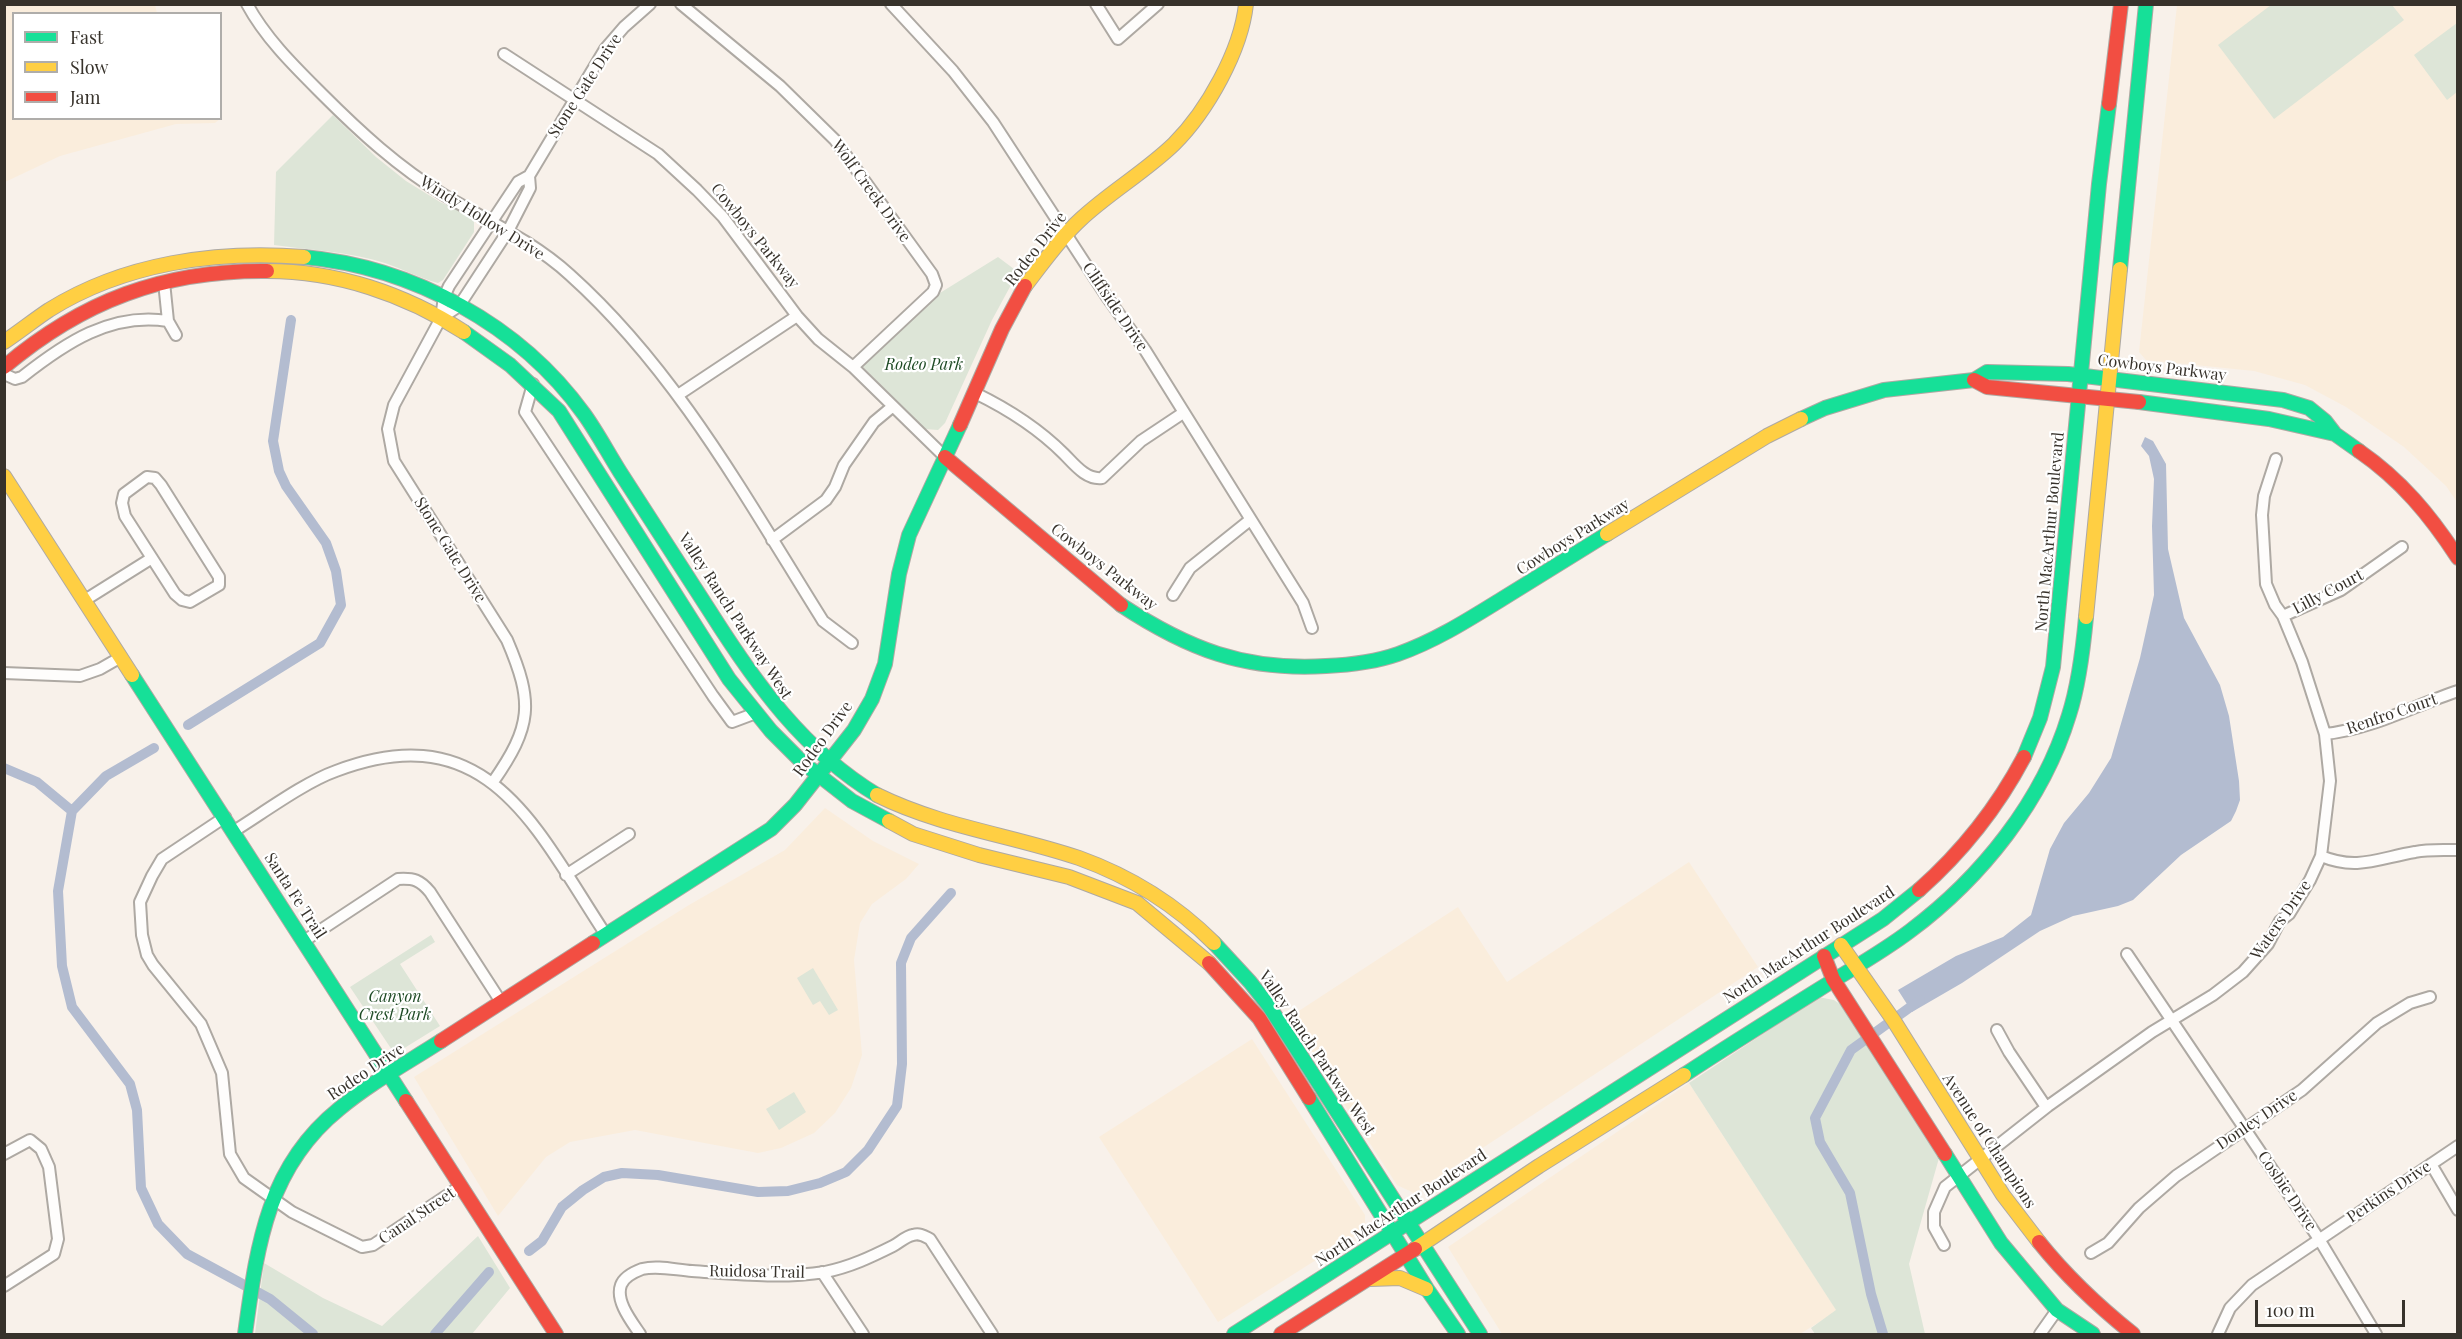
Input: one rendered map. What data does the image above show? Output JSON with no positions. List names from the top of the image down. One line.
{"streets":{"main road":["Cowboys Parkway","Rodeo Drive","North MacArthur Boulevard","Valley Ranch Parkway West","Santa Fe Trail","Avenue of Champions"],"street":["Stone Gate Drive","Wolf Creek Drive","Windy Hollow Drive","Cliffside Drive","Lilly Court","Renfro Court","Waters Drive","Donley Drive","Cosbie Drive","Perkins Drive","Canal Street","Ruidosa Trail"]},"crossings":[["Stone Gate Drive","Windy Hollow Drive"],["Stone Gate Drive","Cowboys Parkway"],["Stone Gate Drive","Valley Ranch Parkway West"],["Wolf Creek Drive","Cowboys Parkway"],["Cowboys Parkway","Rodeo Drive"],["Cowboys Parkway","North MacArthur Boulevard"],["Rodeo Drive","Cliffside Drive"],["Rodeo Drive","Valley Ranch Parkway West"],["Rodeo Drive","Santa Fe Trail"],["Rodeo Drive","Canal Street"],["North MacArthur Boulevard","Valley Ranch Parkway West"],["North MacArthur Boulevard","Avenue of Champions"],["Lilly Court","Waters Drive"],["Renfro Court","Waters Drive"],["Santa Fe Trail","Canal Street"],["Waters Drive","Avenue of Champions"],["Waters Drive","Cosbie Drive"],["Donley Drive","Cosbie Drive"],["Cosbie Drive","Perkins Drive"]],"parks":["Rodeo Park","Canyon Crest Park"],"legend":["Fast","Slow","Jam"],"scale_bar":"100 m"}
